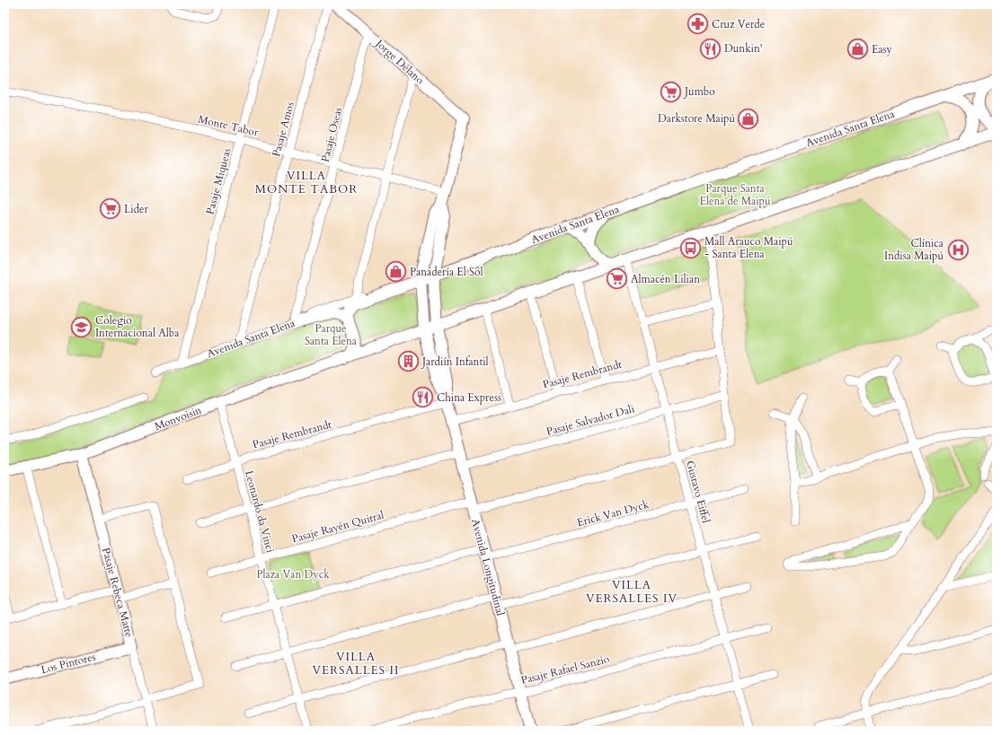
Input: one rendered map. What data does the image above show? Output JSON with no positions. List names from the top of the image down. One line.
{"streets":{"main road":["Jorge Délano","Avenida Santa Elena","Monvoisin","Avenida Longitudinal","Pasaje Rebeca Matte","Los Pintores"],"street":["Monte Tabor","Pasaje Amos","Pasaje Oseas","Pasaje Miqueas","Pasaje Rembrandt","Pasaje Salvador Dali","Gustavo Eiffel","Leonardo da Vinci","Erick Van Dyck","Pasaje Rayén Quitral","Pasaje Rafael Sanzio"]},"crossings":[["Jorge Délano","Pasaje Oseas"],["Jorge Délano","Avenida Longitudinal"],["Monte Tabor","Pasaje Amos"],["Monte Tabor","Pasaje Oseas"],["Monte Tabor","Pasaje Miqueas"],["Monte Tabor","Avenida Longitudinal"],["Avenida Santa Elena","Pasaje Amos"],["Avenida Santa Elena","Pasaje Oseas"],["Avenida Santa Elena","Pasaje Miqueas"],["Avenida Santa Elena","Avenida Longitudinal"],["Pasaje Rembrandt","Gustavo Eiffel"],["Pasaje Rembrandt","Leonardo da Vinci"],["Pasaje Rembrandt","Avenida Longitudinal"],["Monvoisin","Leonardo da Vinci"],["Monvoisin","Pasaje Rebeca Matte"],["Pasaje Salvador Dali","Gustavo Eiffel"],["Pasaje Salvador Dali","Pasaje Rayén Quitral"],["Pasaje Salvador Dali","Avenida Longitudinal"],["Gustavo Eiffel","Erick Van Dyck"],["Gustavo Eiffel","Pasaje Rayén Quitral"],["Gustavo Eiffel","Pasaje Rafael Sanzio"],["Leonardo da Vinci","Erick Van Dyck"],["Leonardo da Vinci","Pasaje Rayén Quitral"],["Erick Van Dyck","Avenida Longitudinal"],["Pasaje Rayén Quitral","Avenida Longitudinal"],["Avenida Longitudinal","Pasaje Rafael Sanzio"],["Pasaje Rebeca Matte","Los Pintores"]],"districts":["VILLA MONTE TABOR","VILLA VERSALLES IV","VILLA VERSALLES II"],"parks":["Parque Santa Elena de Maipú","Parque Santa Elena","Plaza Van Dyck"],"places":{"pharmacy":["Cruz Verde"],"restaurant":["Dunkin'","China Express"],"shop":["Easy","Darkstore Maipú","Panadería El Sol"],"supermarket":["Jumbo","Lider","Almacén Lilian"],"bus stop":["Mall Arauco Maipú - Santa Elena"],"hospital":["Clínica Indisa Maipú"],"school or university":["Colegio Internacional Alba"],"building":["Jardiín Infantil"]}}
